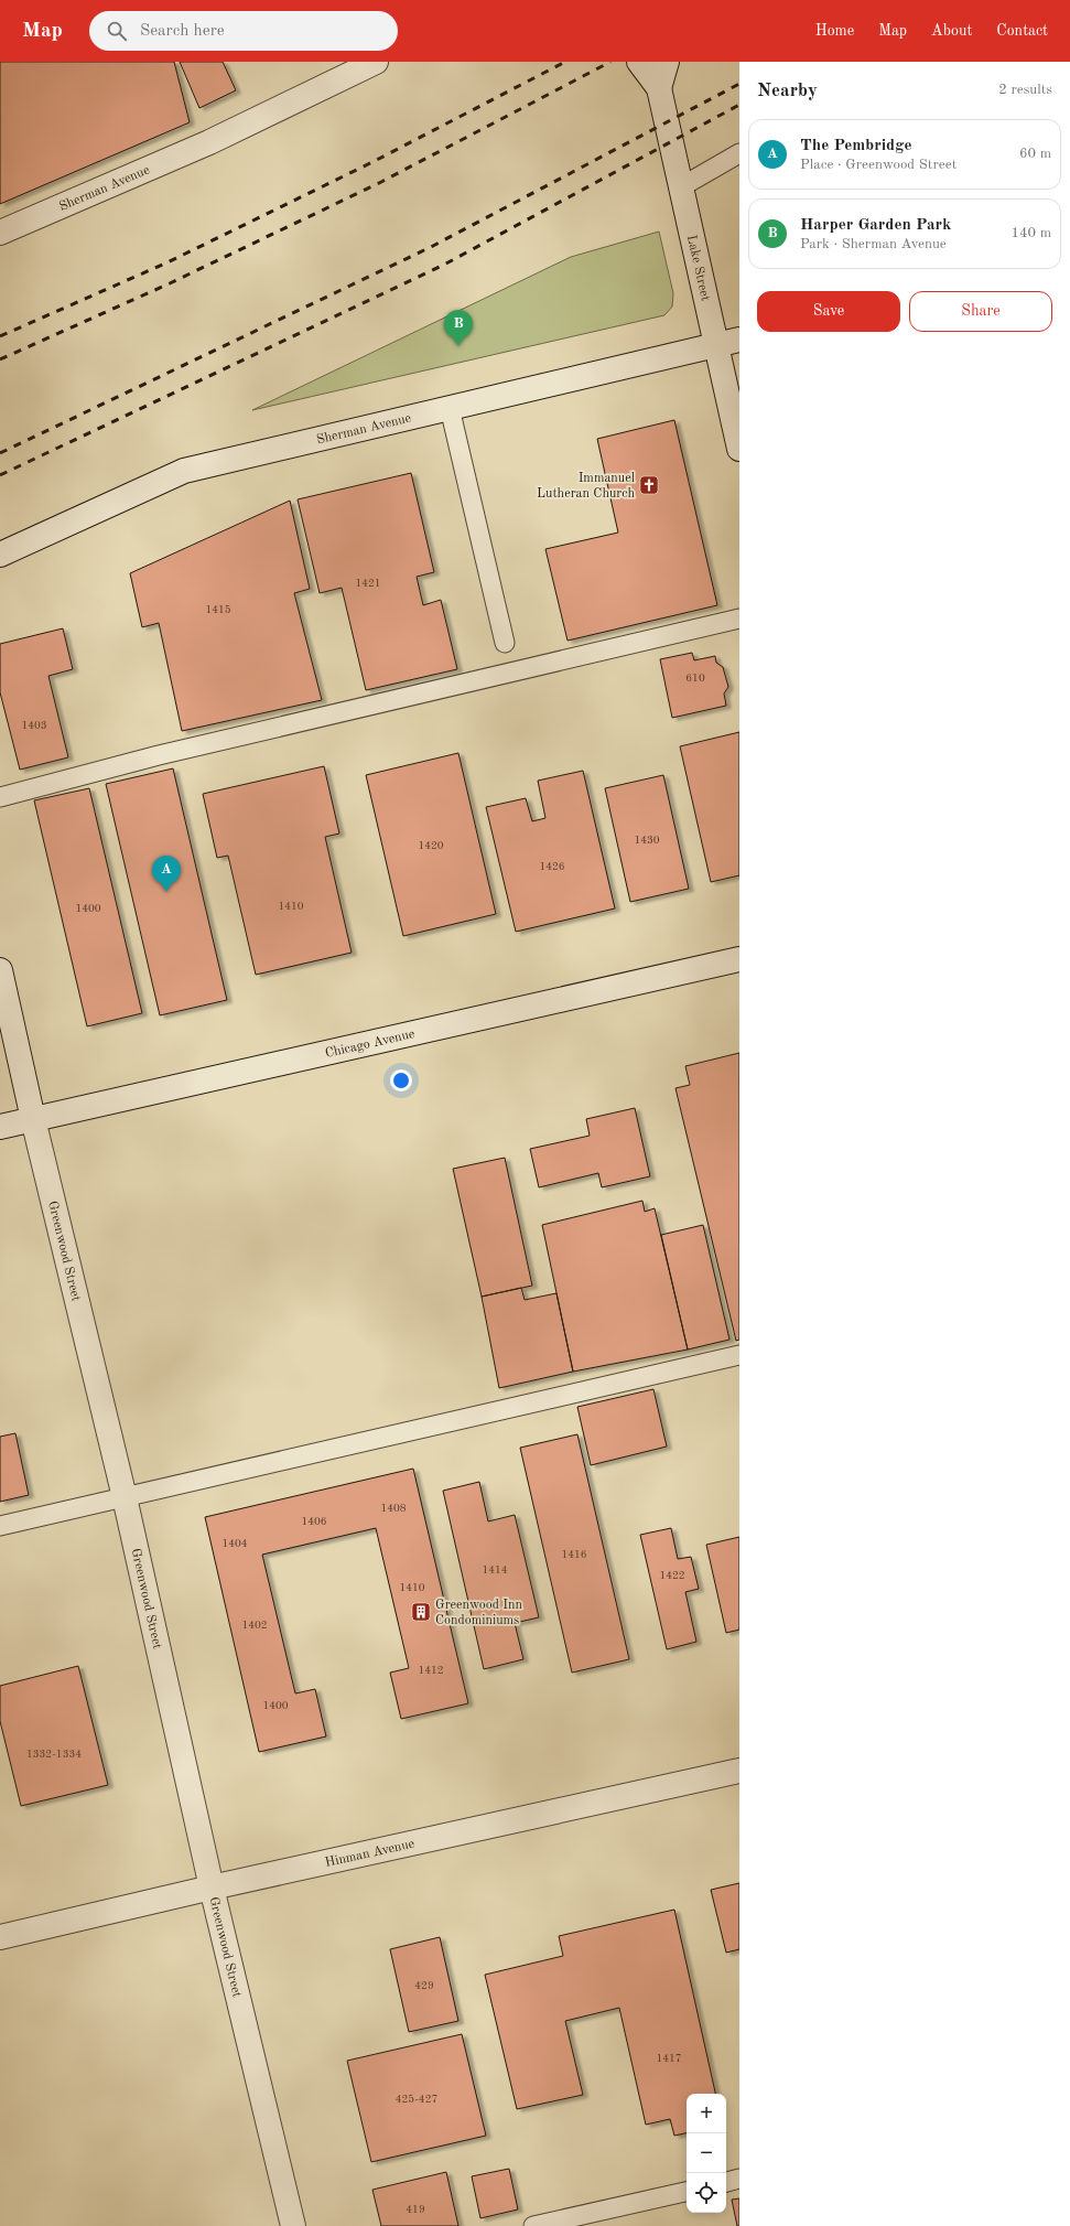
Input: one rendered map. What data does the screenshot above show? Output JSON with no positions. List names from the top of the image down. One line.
{"streets":{"street":["Sherman Avenue","Lake Street","Chicago Avenue","Greenwood Street","Hinman Avenue"]},"crossings":[["Sherman Avenue","Lake Street"],["Chicago Avenue","Greenwood Street"],["Greenwood Street","Hinman Avenue"]],"places":{"church":["Immanuel Lutheran Church"],"building":["Greenwood Inn Condominiums"]},"house_numbers":["1421","1415","610","1403","1430","1420","1426","1410","1400","1408","1406","1404","1416","1414","1422","1410","1402","1412","1400","1332-1334","429","1417","425-427","419"],"page":{"header":"Map","search":"Search here","nav":["Home","Map","About","Contact"],"heading":["Nearby","2 results"],"list":[{"mark":"A","name":"The Pembridge","note":"Place · Greenwood Street","value":"60 m"},{"mark":"B","name":"Harper Garden Park","note":"Park · Sherman Avenue","value":"140 m"}],"buttons":["Save","Share"],"pins":["B","A"],"map_buttons":["+","−"]}}
